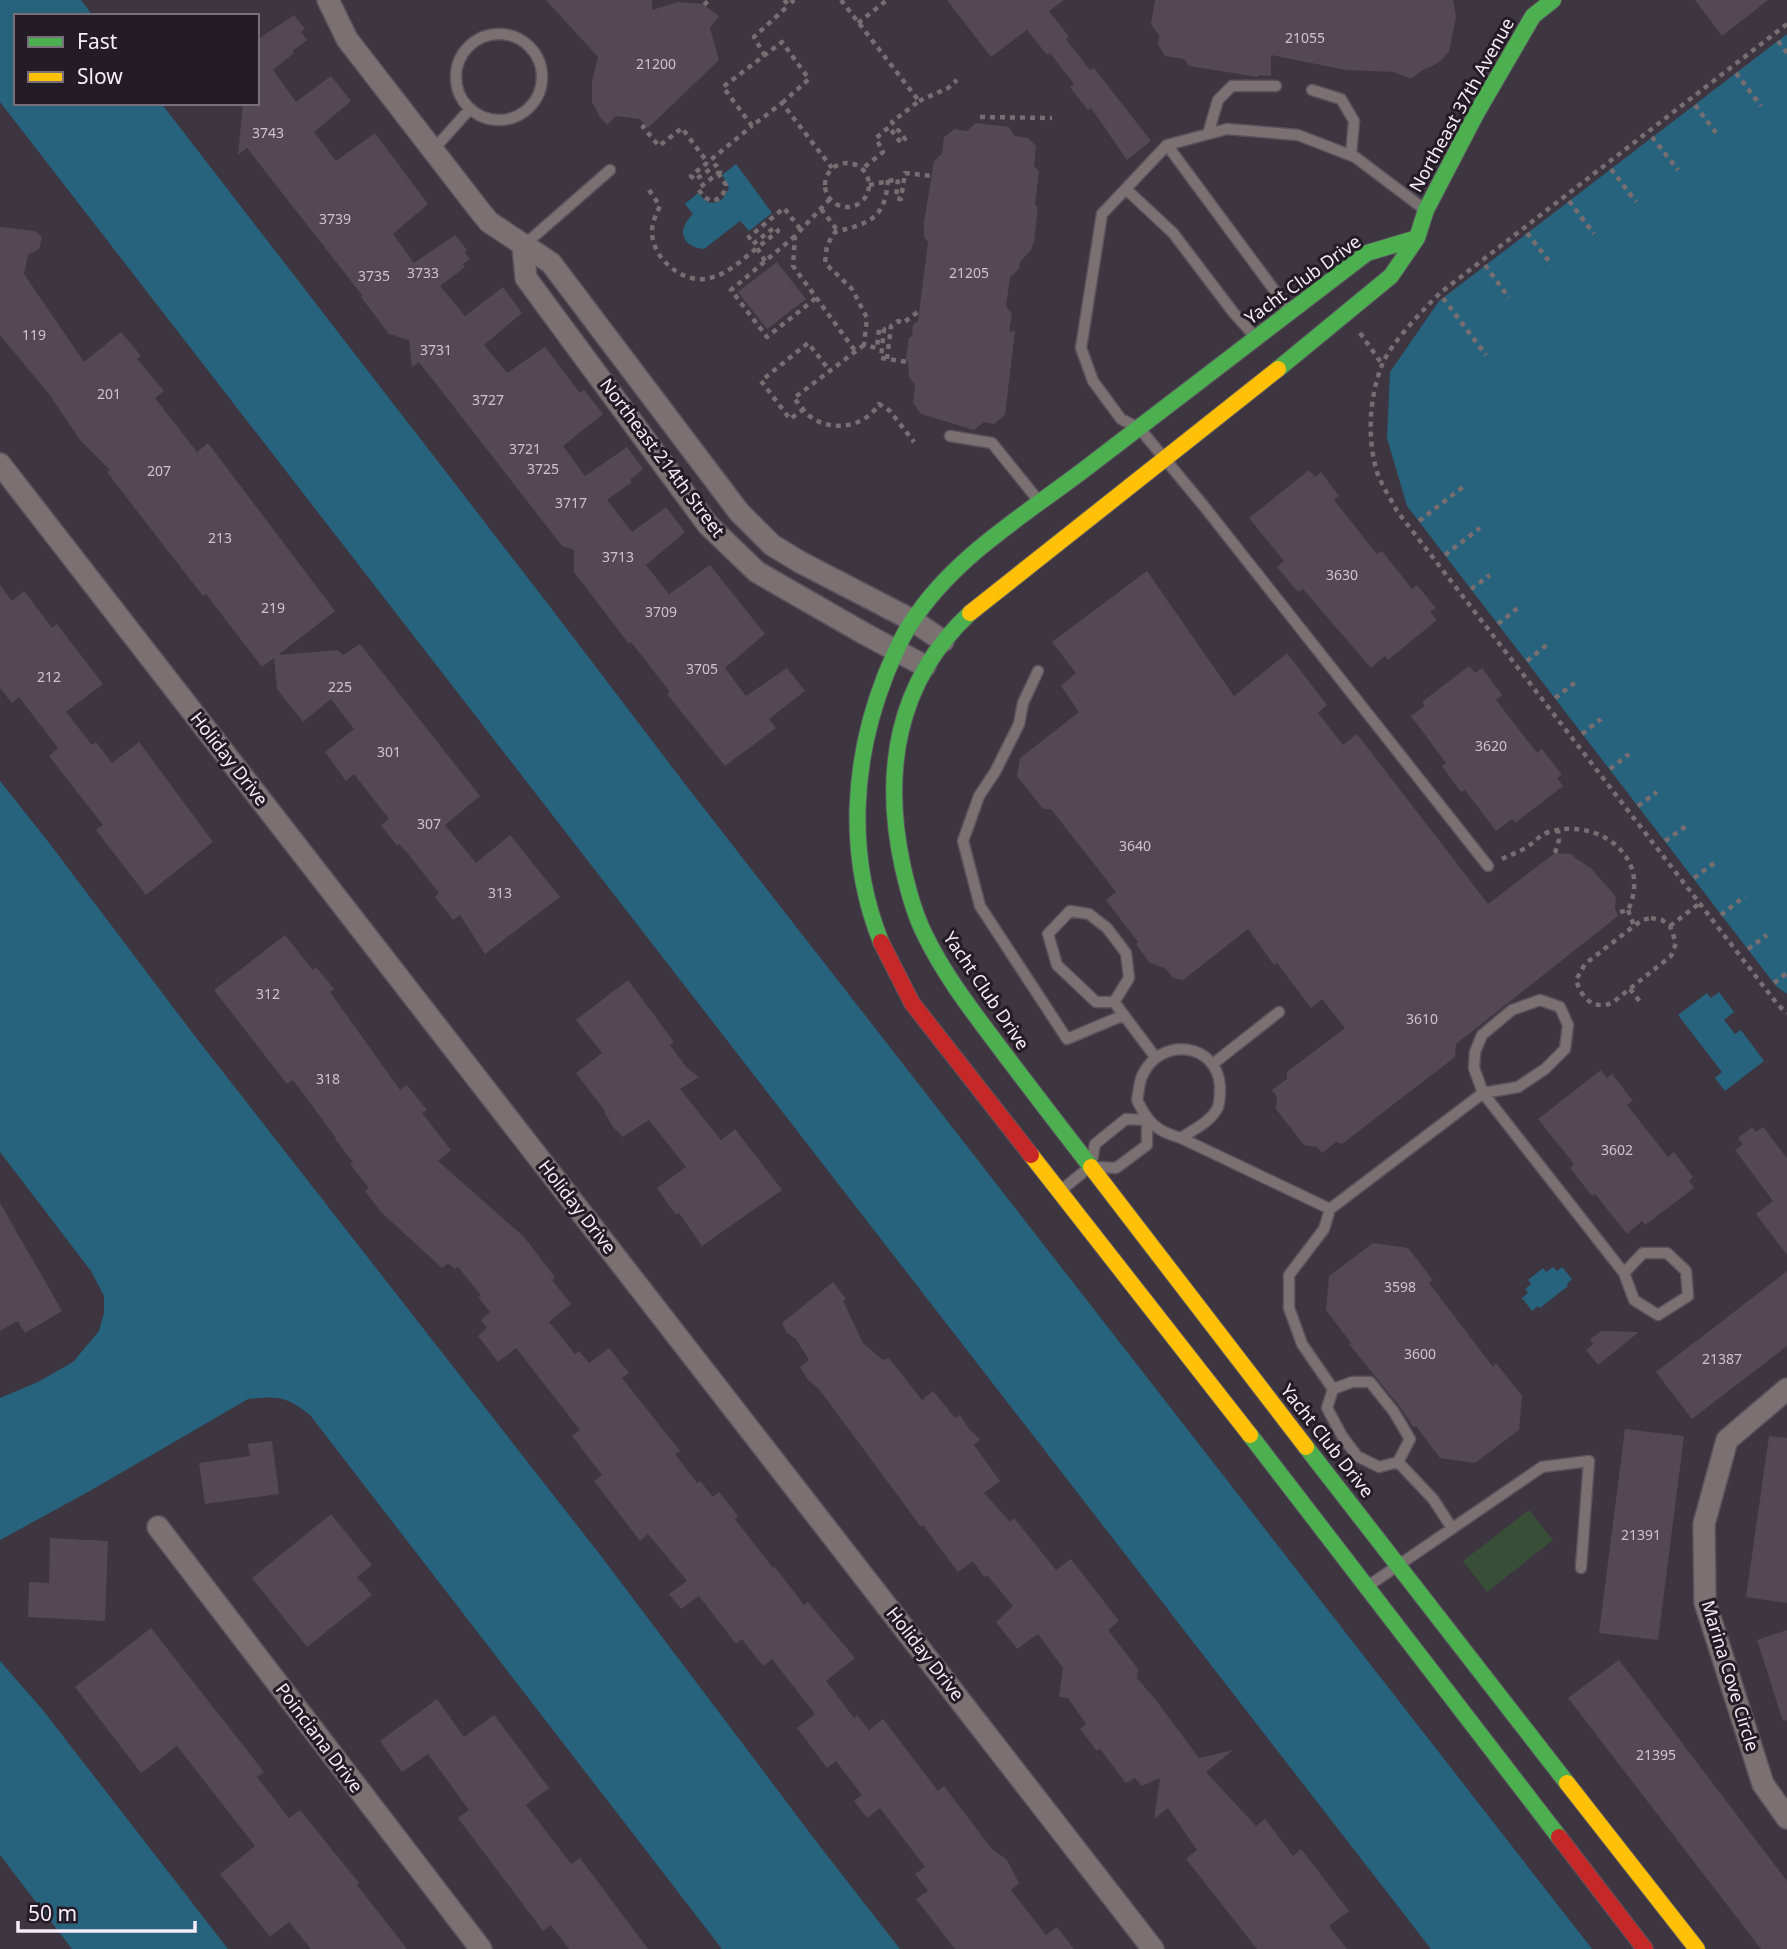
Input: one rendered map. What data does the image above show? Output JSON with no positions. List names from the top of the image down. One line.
{"streets":{"street":["Northeast 37th Avenue","Yacht Club Drive","Northeast 214th Street","Holiday Drive","Marina Cove Circle","Poinciana Drive"]},"crossings":[["Northeast 37th Avenue","Yacht Club Drive"],["Yacht Club Drive","Northeast 214th Street"]],"house_numbers":["21055","21200","3743","3739","3733","21205","3735","119","3731","201","3727","3721","3725","207","3717","213","3713","3630","219","3709","3705","212","225","3620","301","307","3640","313","312","3610","318","3602","3598","3600","21387","21391","21395"],"legend":["Fast","Slow"],"scale_bar":"50 m"}
